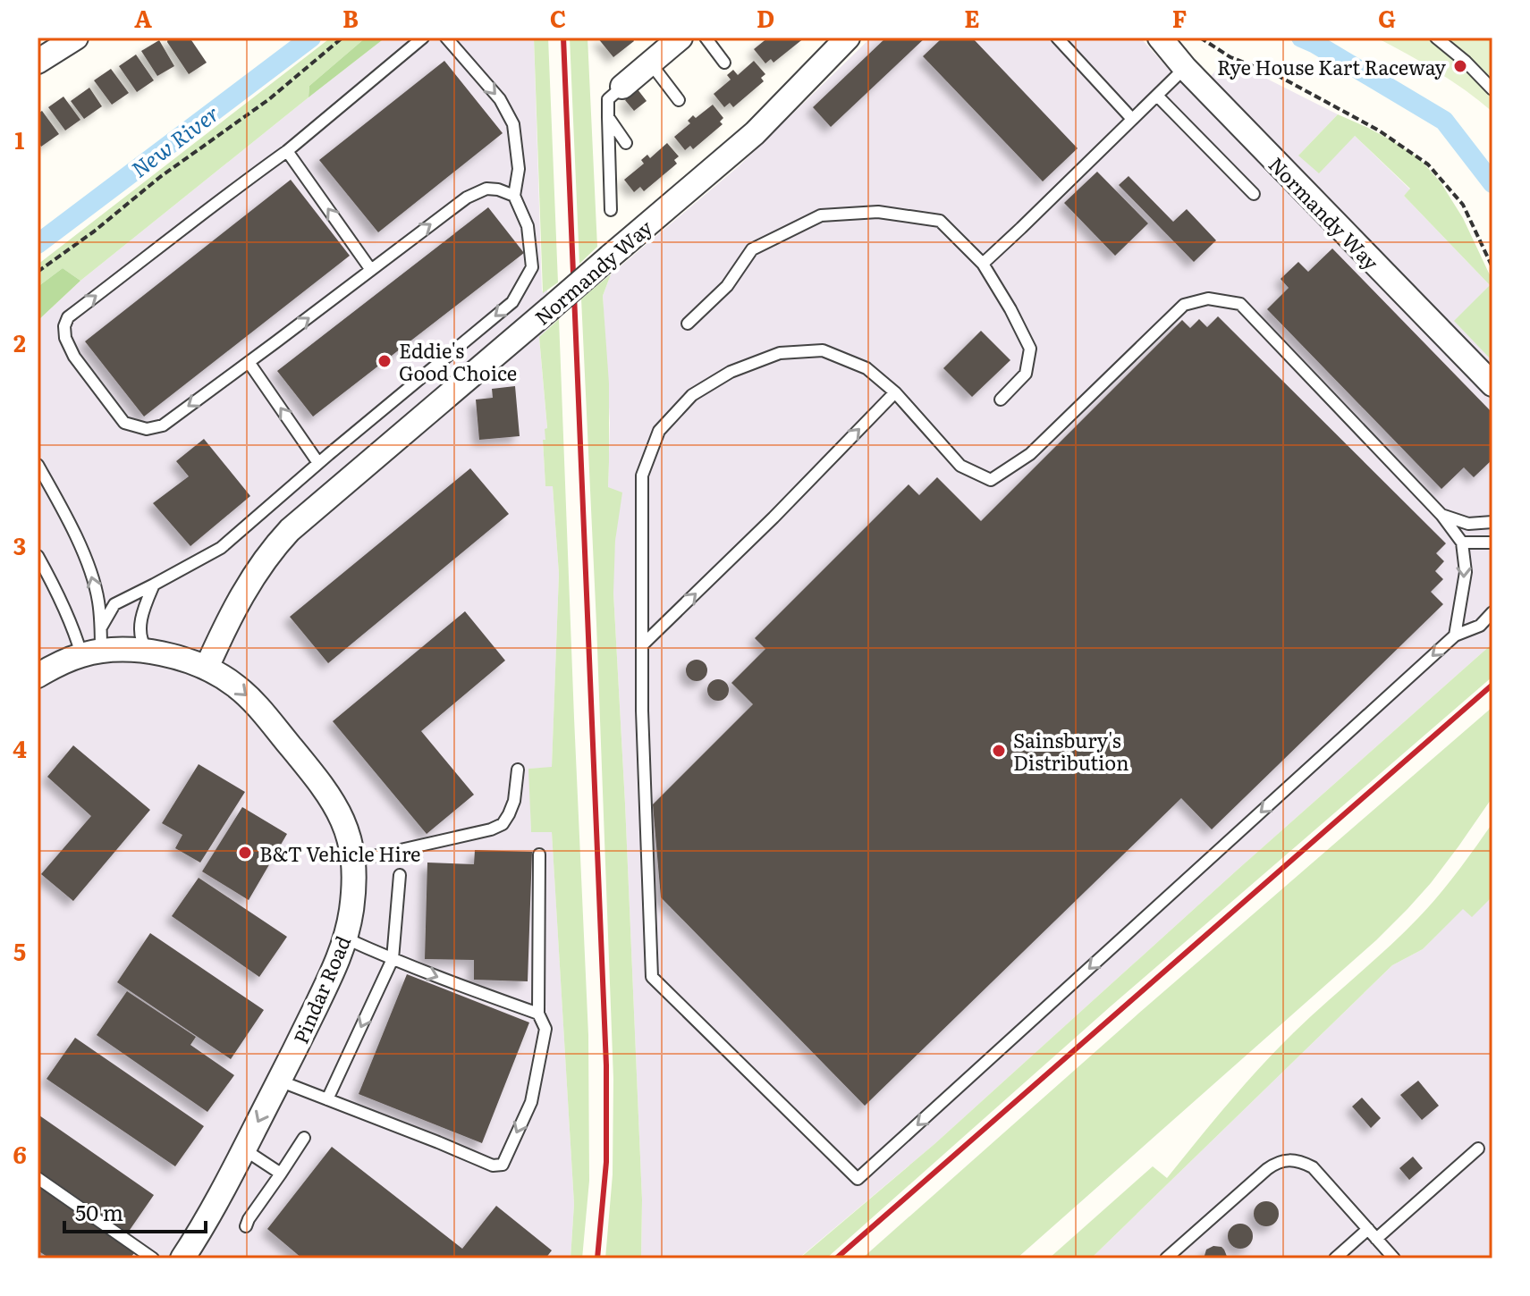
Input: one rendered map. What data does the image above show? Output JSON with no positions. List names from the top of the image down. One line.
{"streets":{"street":["Normandy Way","Pindar Road"]},"crossings":[["Normandy Way","Pindar Road"]],"water":["New River"],"places":["Rye House Kart Raceway","Eddie's Good Choice","Sainsbury's Distribution","B&T Vehicle Hire"],"scale_bar":"50 m","grid":{"columns":["A","B","C","D","E","F","G"],"rows":["1","2","3","4","5","6"]}}
